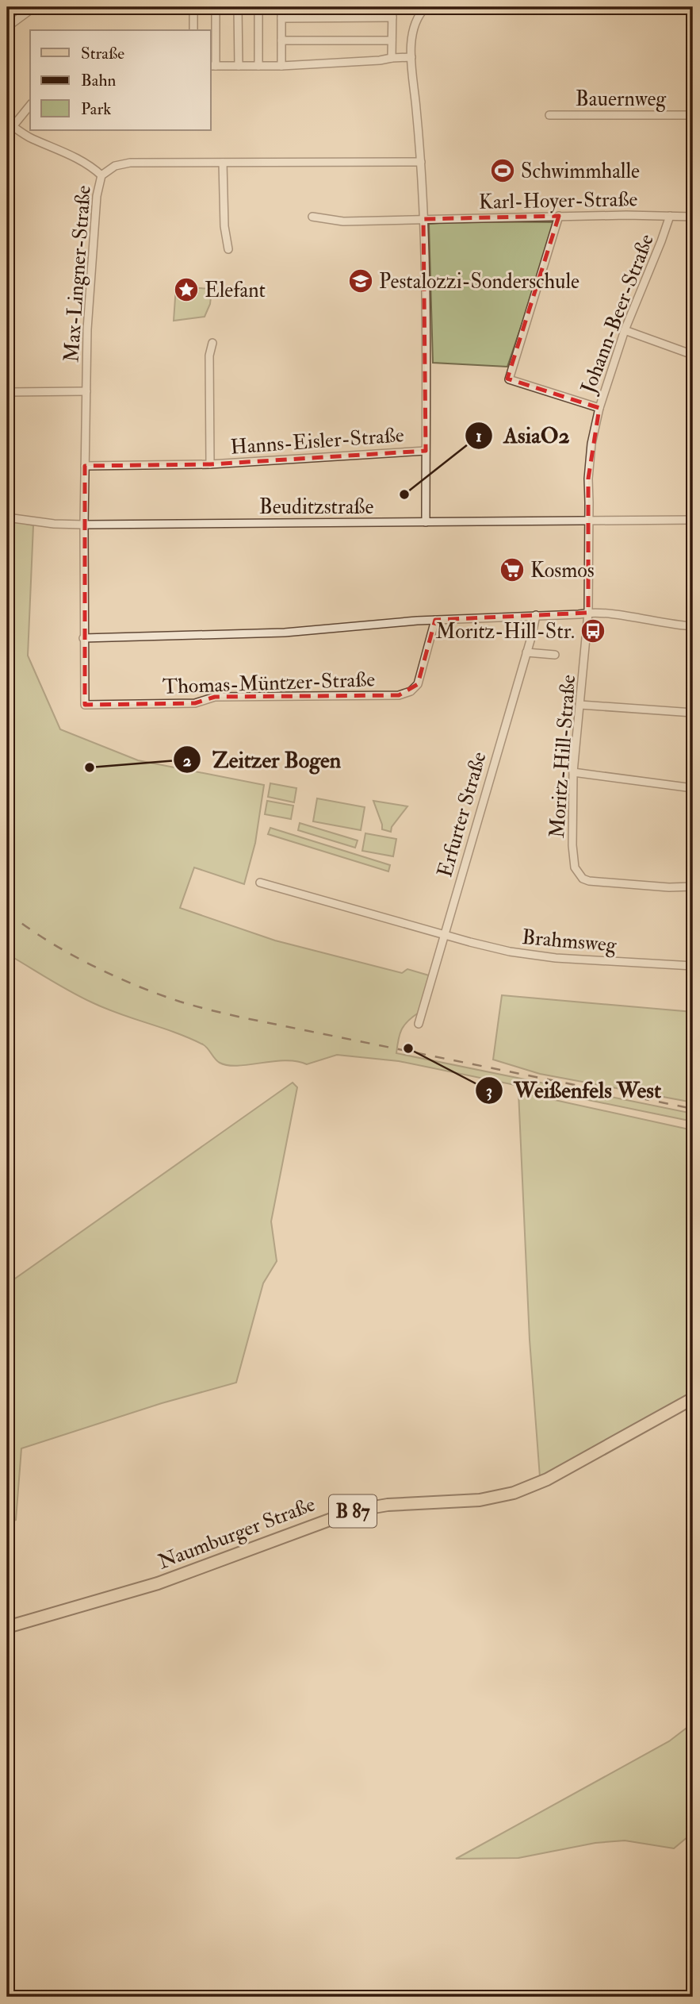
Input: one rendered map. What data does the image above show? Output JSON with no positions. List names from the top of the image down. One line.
{"streets":{"main road":["B 87","Naumburger Straße"],"street":["Bauernweg","Karl-Hoyer-Straße","Max-Lingner-Straße","Johann-Beer-Straße","Hanns-Eisler-Straße","Beuditzstraße","Thomas-Müntzer-Straße","Moritz-Hill-Straße","Erfurter Straße","Brahmsweg"]},"crossings":[["Karl-Hoyer-Straße","Johann-Beer-Straße"],["Max-Lingner-Straße","Hanns-Eisler-Straße"],["Max-Lingner-Straße","Beuditzstraße"],["Max-Lingner-Straße","Thomas-Müntzer-Straße"],["Johann-Beer-Straße","Beuditzstraße"],["Johann-Beer-Straße","Moritz-Hill-Straße"],["Beuditzstraße","Moritz-Hill-Straße"],["Erfurter Straße","Brahmsweg"]],"places":{"sports":["Schwimmhalle"],"school or university":["Pestalozzi-Sonderschule"],"place":["Elefant"],"other":["AsiaO2","Zeitzer Bogen","Weißenfels West"],"supermarket":["Kosmos"],"bus stop":["Moritz-Hill-Str."]},"legend":["Straße","Bahn","Park"]}
